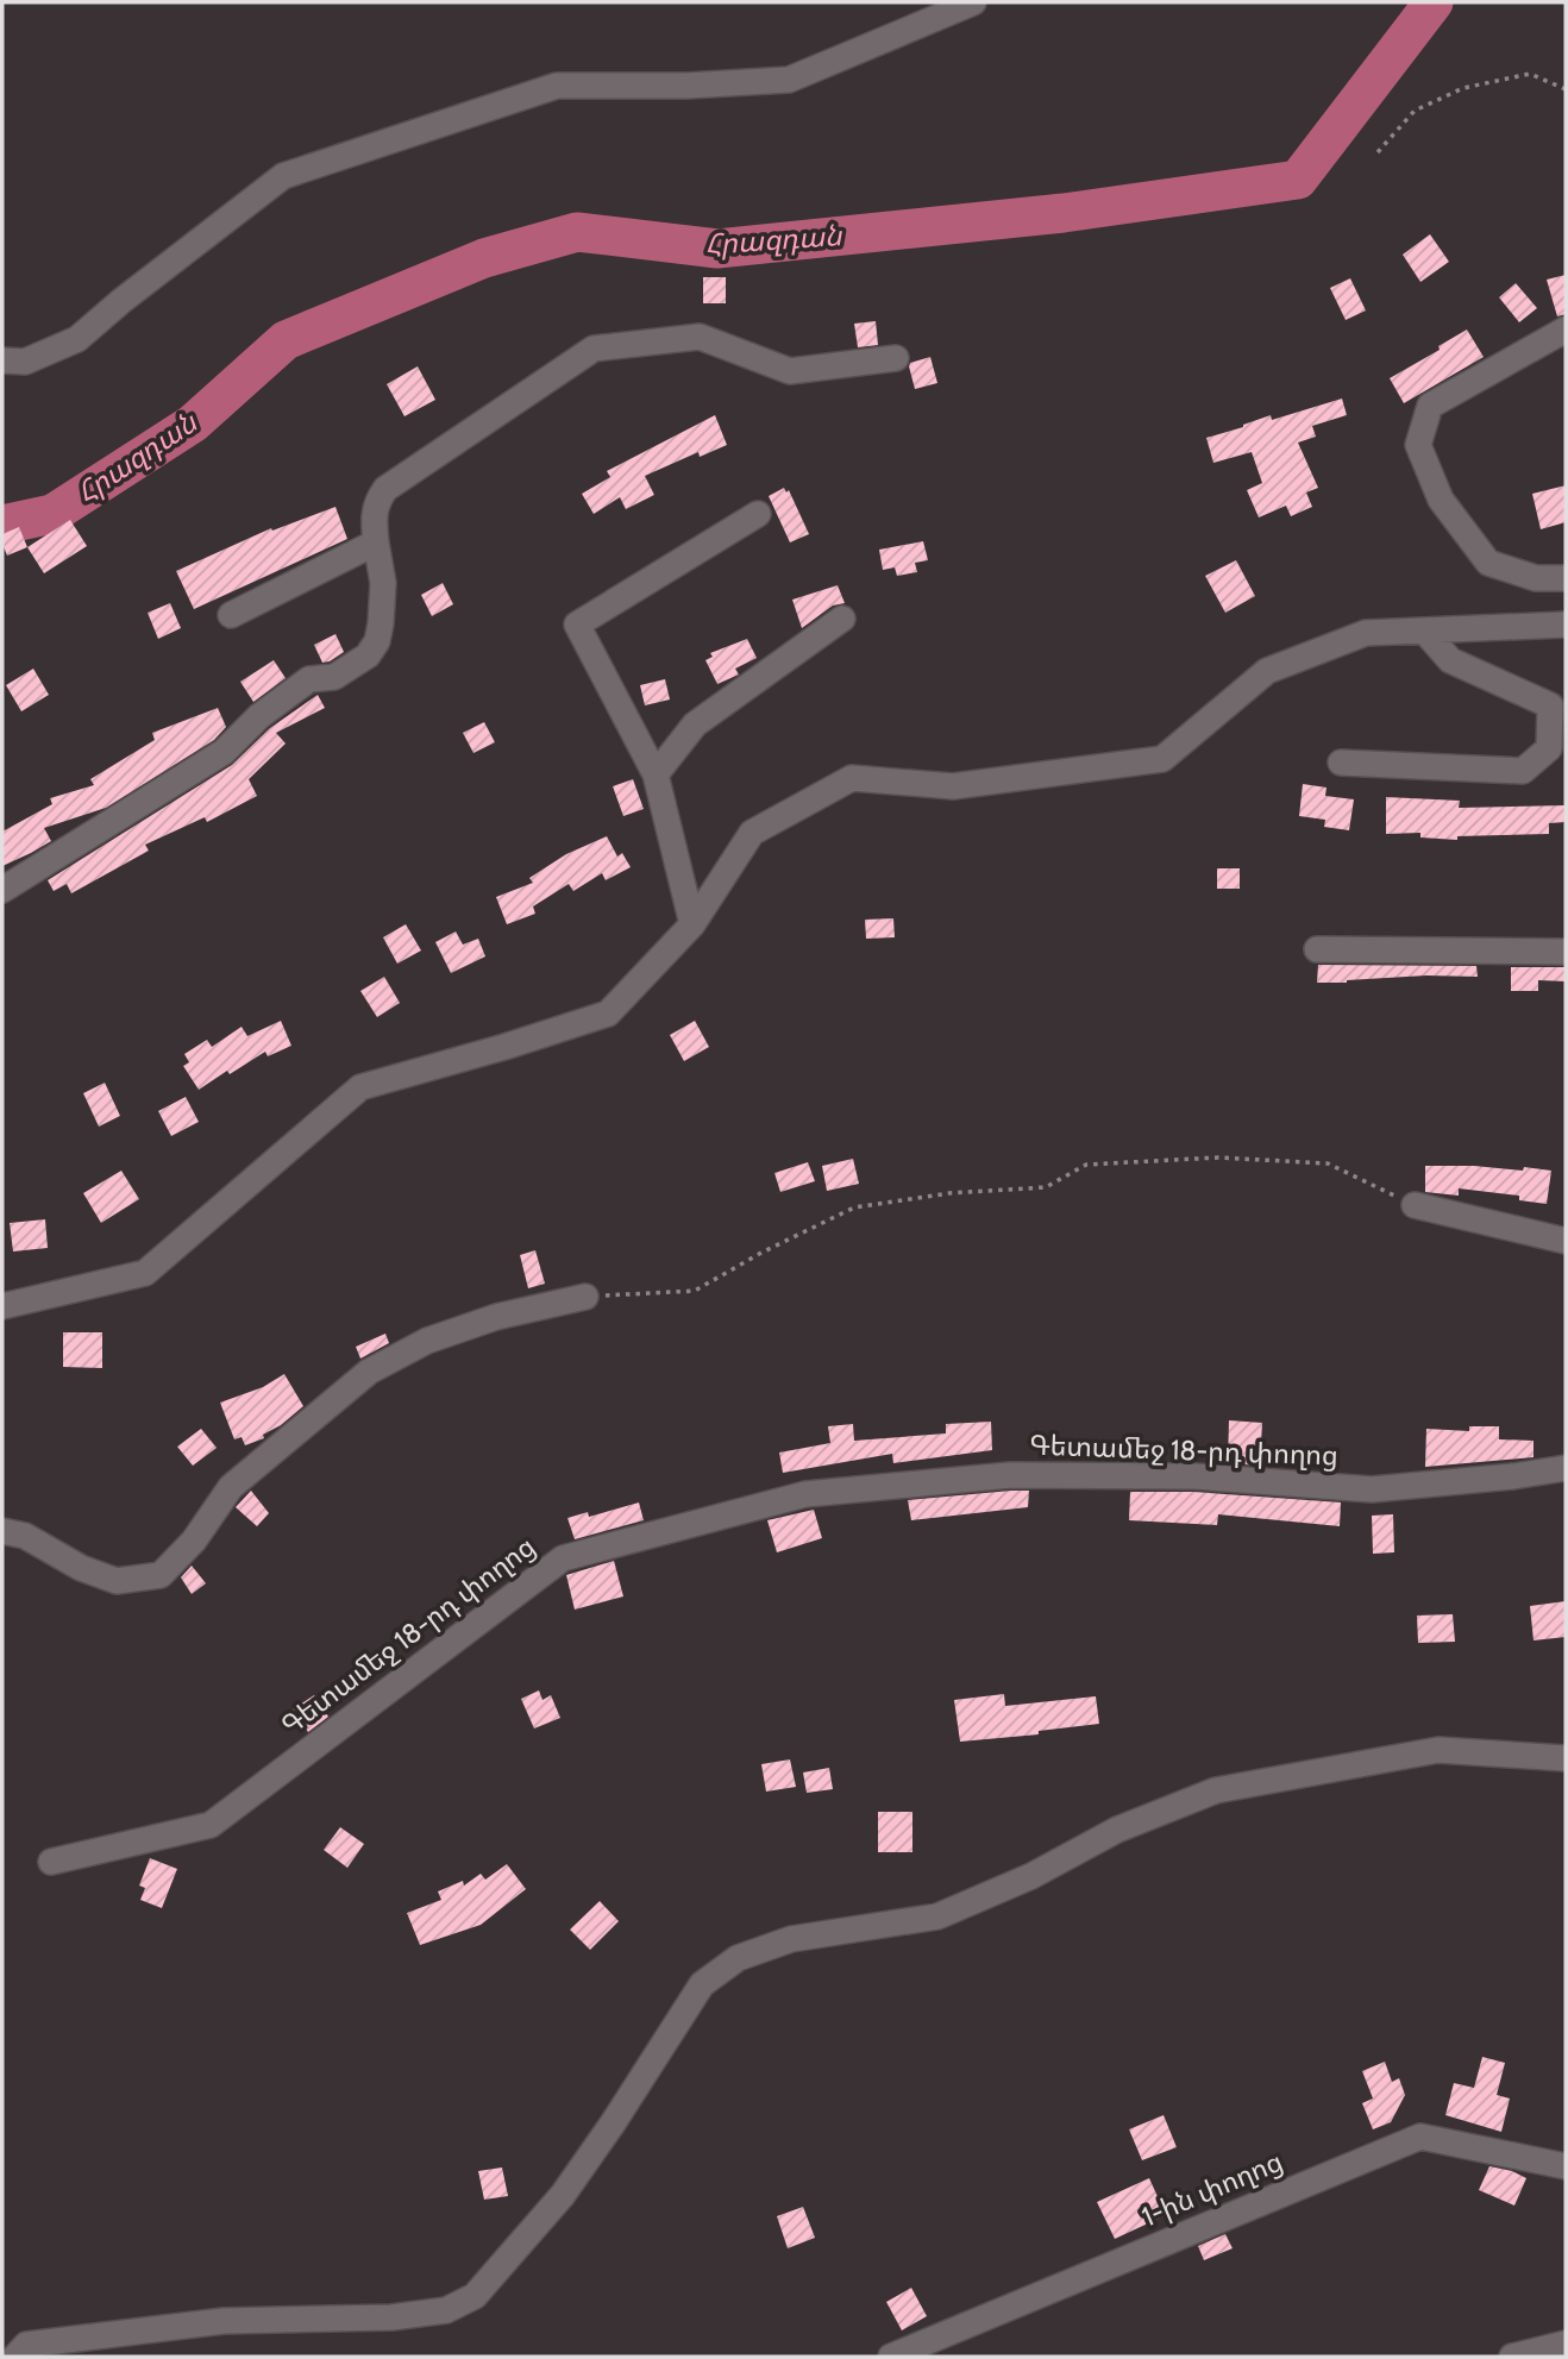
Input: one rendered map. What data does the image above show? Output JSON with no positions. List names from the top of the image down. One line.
{"streets":{"street":["Գետամեջ 18-րդ փողոց","1-ին փողոց"]},"water":["Հրազդան"]}
